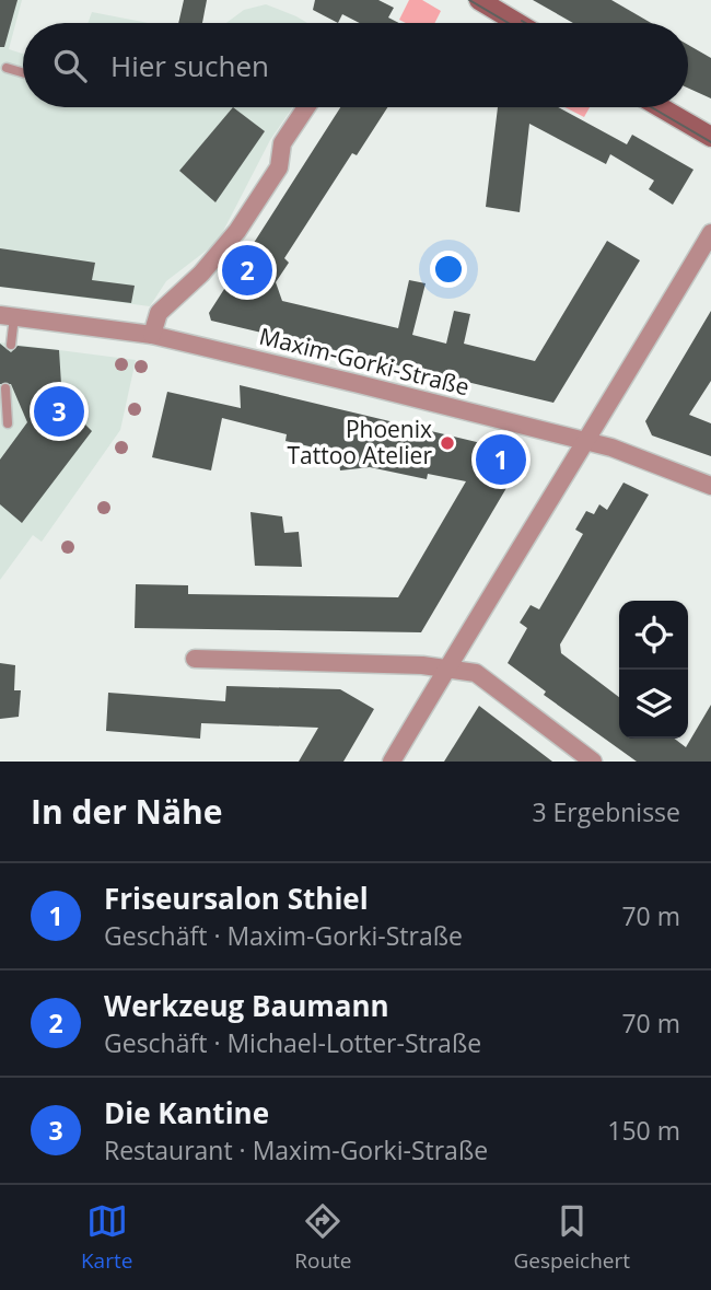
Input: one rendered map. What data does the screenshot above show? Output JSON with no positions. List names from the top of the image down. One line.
{"streets":{"street":["Maxim-Gorki-Straße"]},"places":["Phoenix Tattoo Atelier"],"page":{"search":"Hier suchen","pins":["2","3","1"],"heading":["In der Nähe","3 Ergebnisse"],"list":[{"mark":"1","name":"Friseursalon Sthiel","note":"Geschäft · Maxim-Gorki-Straße","value":"70 m"},{"mark":"2","name":"Werkzeug Baumann","note":"Geschäft · Michael-Lotter-Straße","value":"70 m"},{"mark":"3","name":"Die Kantine","note":"Restaurant · Maxim-Gorki-Straße","value":"150 m"}],"nav":["Karte","Route","Gespeichert"]}}
